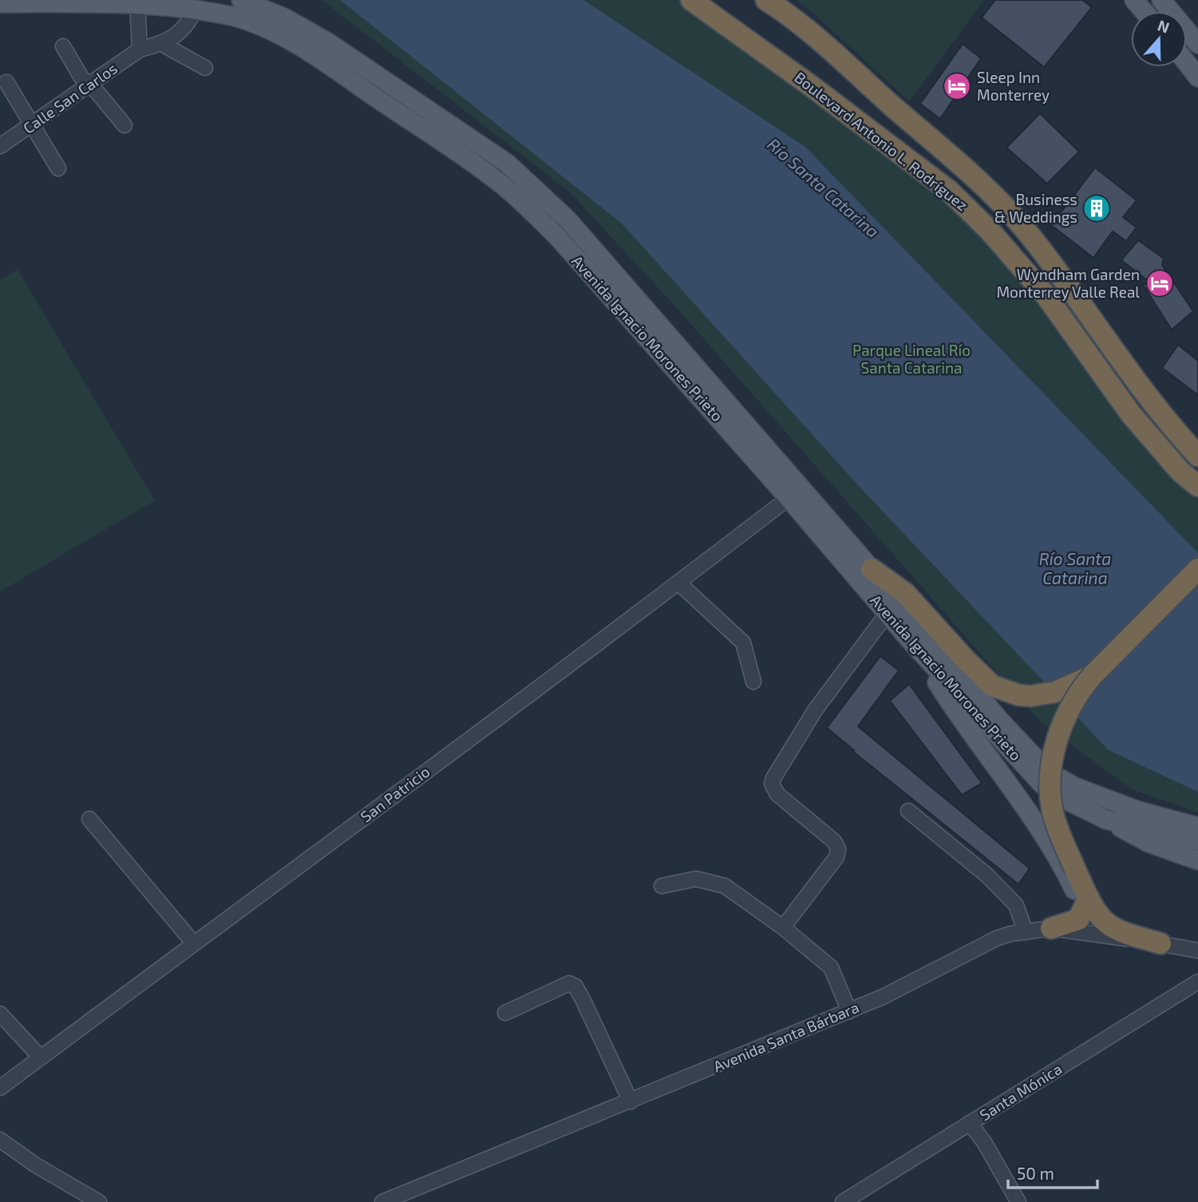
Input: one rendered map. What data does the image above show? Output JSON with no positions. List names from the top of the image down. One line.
{"streets":{"highway":["Boulevard Antonio L. Rodríguez"],"main road":["Avenida Ignacio Morones Prieto"],"street":["Calle San Carlos","San Patricio","Avenida Santa Bárbara","Santa Mónica"]},"crossings":[["Calle San Carlos","Avenida Ignacio Morones Prieto"],["Avenida Ignacio Morones Prieto","San Patricio"]],"water":["Río Santa Catarina"],"parks":["Parque Lineal Río Santa Catarina"],"places":{"hotel":["Sleep Inn Monterrey","Wyndham Garden Monterrey Valle Real"],"building":["Business & Weddings"]},"scale_bar":"50 m","north":"top"}
